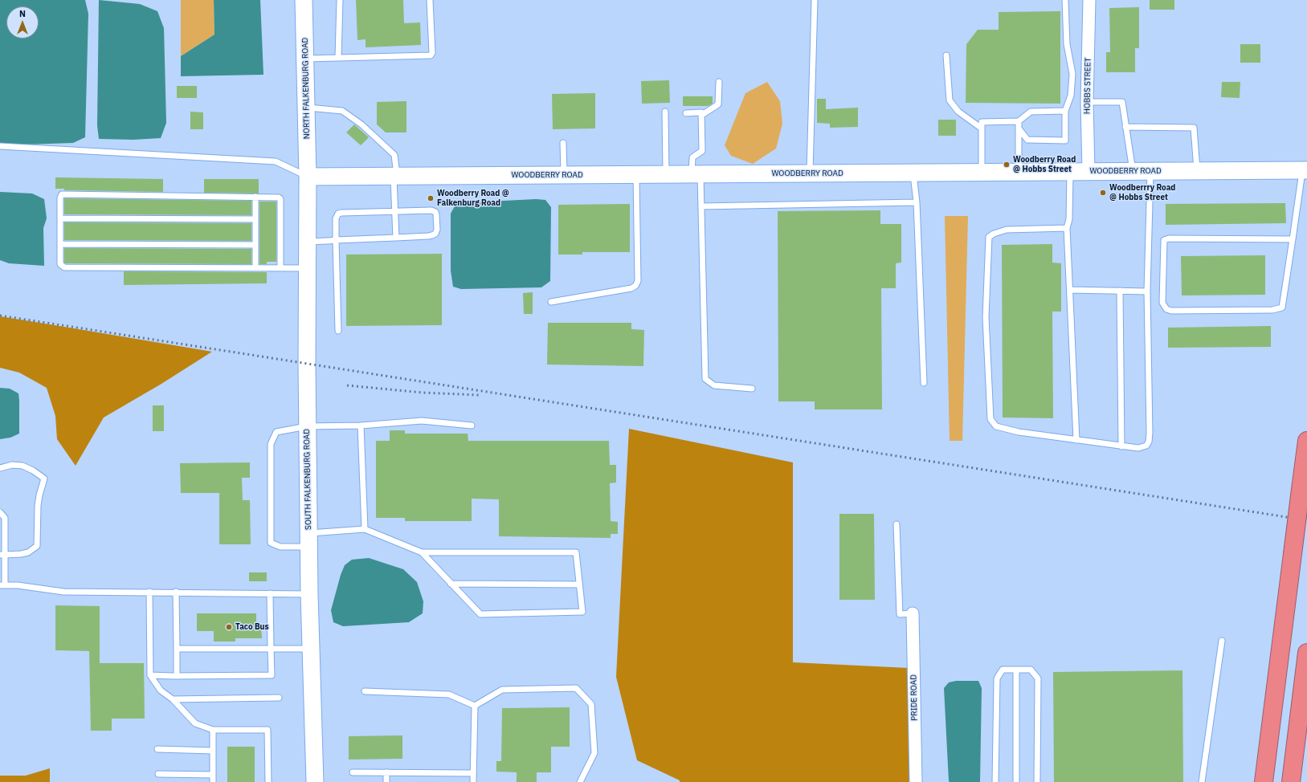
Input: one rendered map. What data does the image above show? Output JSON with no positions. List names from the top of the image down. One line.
{"streets":{"street":["HOBBS STREET","NORTH FALKENBURG ROAD","WOODBERRY ROAD","SOUTH FALKENBURG ROAD","PRIDE ROAD"]},"crossings":[["HOBBS STREET","WOODBERRY ROAD"],["NORTH FALKENBURG ROAD","WOODBERRY ROAD"],["NORTH FALKENBURG ROAD","SOUTH FALKENBURG ROAD"],["WOODBERRY ROAD","SOUTH FALKENBURG ROAD"]],"places":["Woodberry Road @ Hobbs Street","Woodberrry Road @ Hobbs Street","Woodberry Road @ Falkenburg Road","Taco Bus"],"north":"top"}
